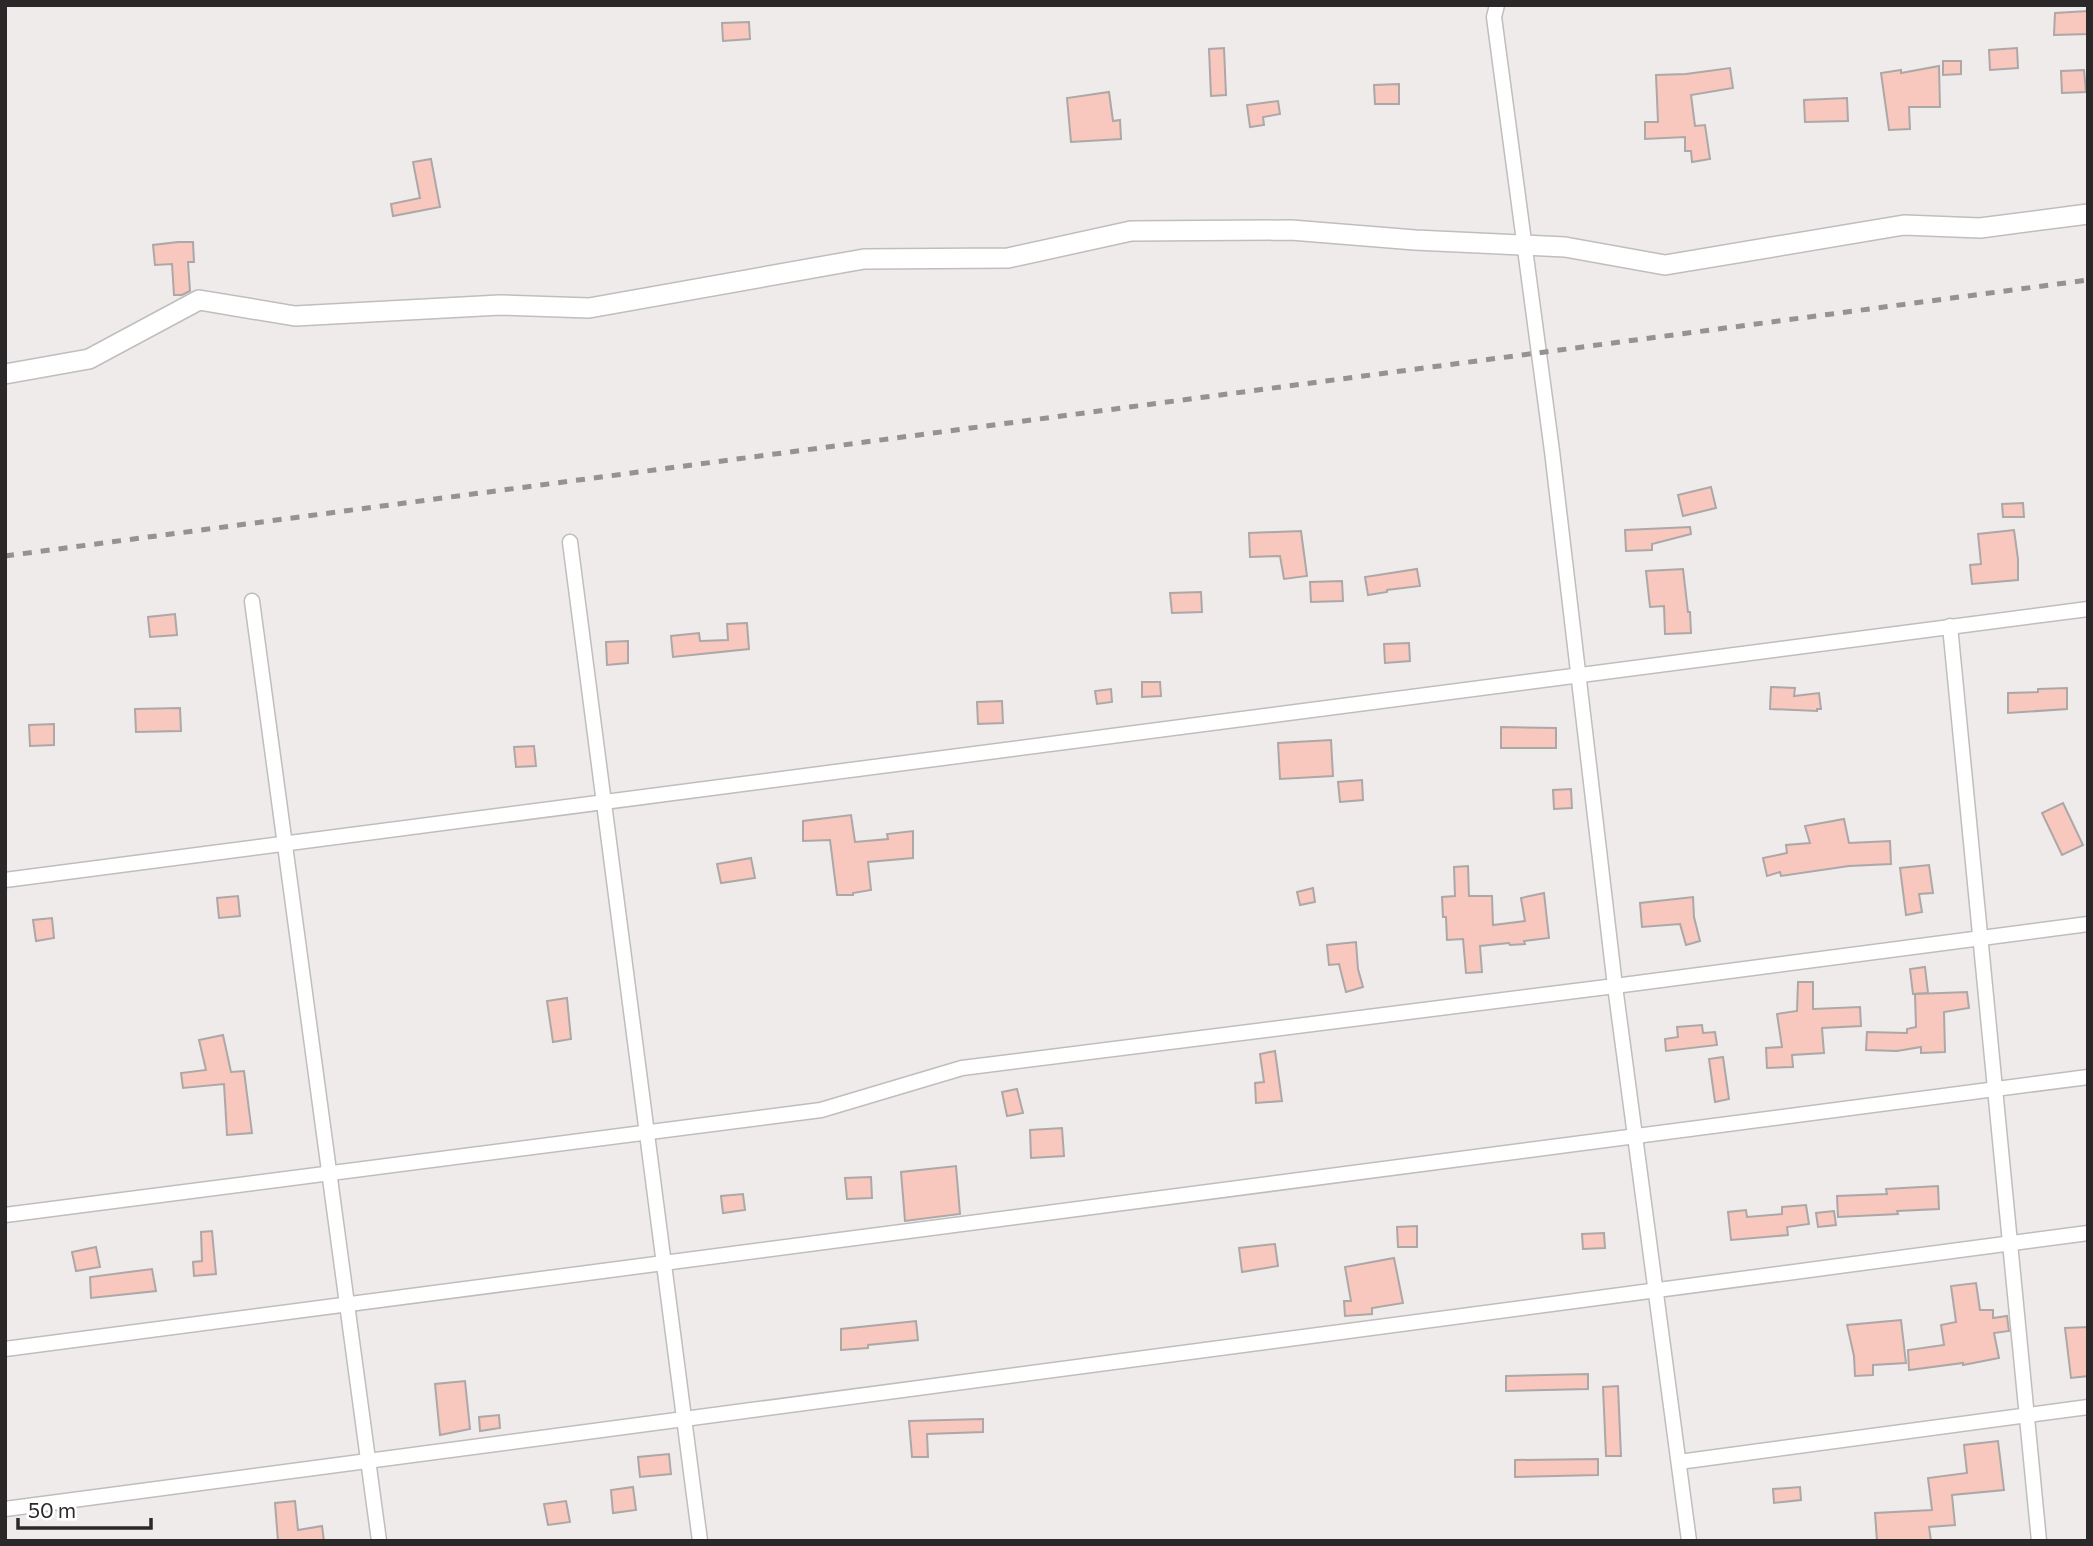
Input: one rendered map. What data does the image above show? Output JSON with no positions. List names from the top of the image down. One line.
{"scale_bar":"50 m"}
